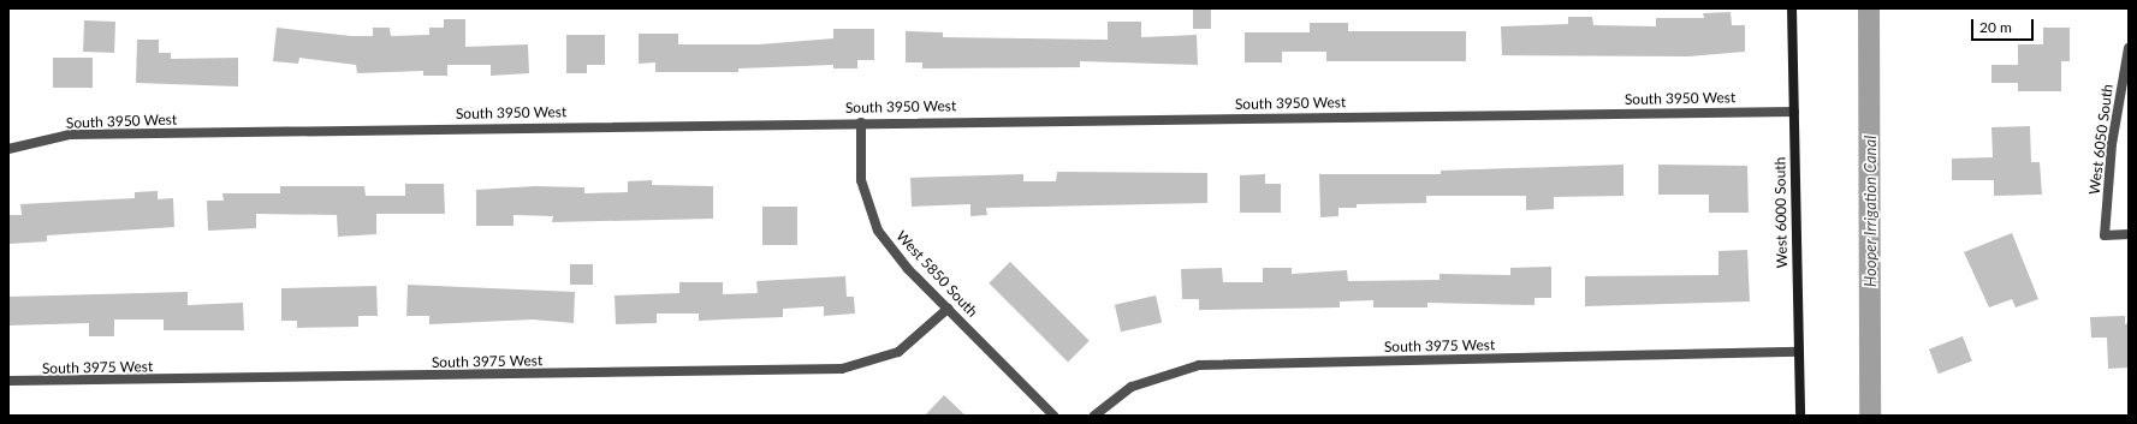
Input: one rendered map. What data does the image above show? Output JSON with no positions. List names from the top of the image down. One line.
{"streets":{"street":["South 3950 West","West 6050 South","West 6000 South","West 5850 South","South 3975 West"]},"crossings":[["South 3950 West","West 6000 South"],["South 3950 West","West 5850 South"],["West 6000 South","South 3975 West"],["West 5850 South","South 3975 West"]],"water":["Hooper Irrigation Canal"],"scale_bar":"20 m"}
